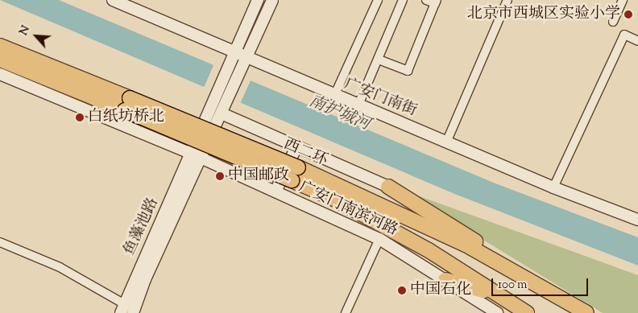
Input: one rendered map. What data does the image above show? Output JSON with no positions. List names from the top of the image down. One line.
{"streets":{"highway":["西二环"],"street":["广安门南街","广安门南滨河路","鱼藻池路"]},"crossings":[["广安门南滨河路","鱼藻池路"]],"water":["南护城河"],"places":["北京市西城区实验小学","白纸坊桥北","中国邮政","中国石化"],"scale_bar":"100 m","north":"top left"}
